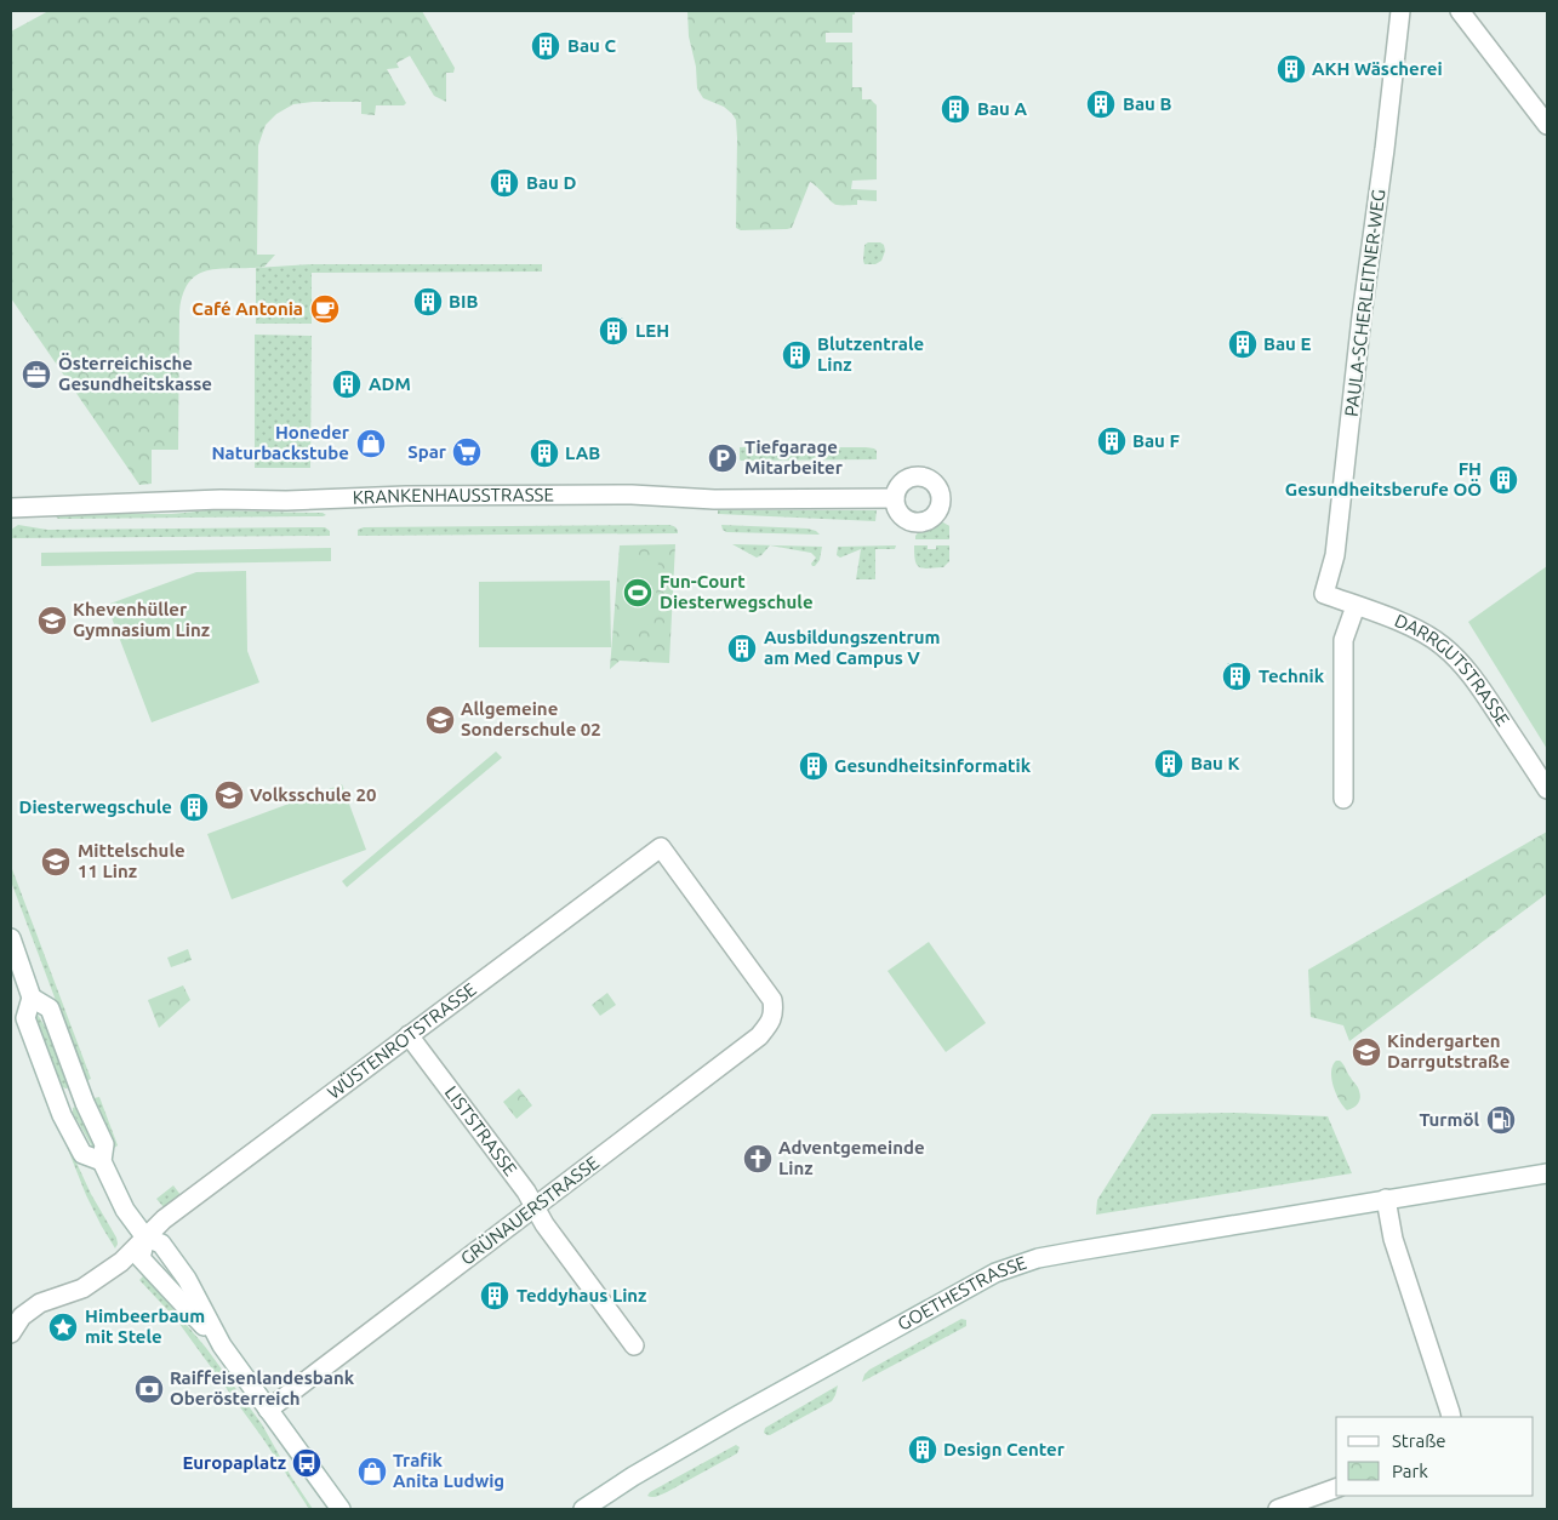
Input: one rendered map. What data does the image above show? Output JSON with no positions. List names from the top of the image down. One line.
{"streets":{"street":["PAULA-SCHERLEITNER-WEG","KRANKENHAUSSTRASSE","DARRGUTSTRASSE","WÜSTENROTSTRASSE","LISTSTRASSE","GRÜNAUERSTRASSE","GOETHESTRASSE"]},"crossings":[["PAULA-SCHERLEITNER-WEG","DARRGUTSTRASSE"],["WÜSTENROTSTRASSE","LISTSTRASSE"],["WÜSTENROTSTRASSE","GRÜNAUERSTRASSE"],["LISTSTRASSE","GRÜNAUERSTRASSE"]],"places":{"building":["Bau C","AKH Wäscherei","Bau B","Bau A","Bau D","BIB","LEH","Bau E","Blutzentrale Linz","ADM","Bau F","LAB","FH Gesundheitsberufe OÖ","Ausbildungszentrum am Med Campus V","Technik","Bau K","Gesundheitsinformatik","Diesterwegschule","Teddyhaus Linz","Design Center"],"cafe":["Café Antonia"],"office":["Österreichische Gesundheitskasse"],"shop":["Honeder Naturbackstube","Trafik Anita Ludwig"],"supermarket":["Spar"],"parking":["Tiefgarage Mitarbeiter"],"sports":["Fun-Court Diesterwegschule"],"school or university":["Khevenhüller Gymnasium Linz","Allgemeine Sonderschule 02","Volksschule 20","Mittelschule 11 Linz","Kindergarten Darrgutstraße"],"fuel station":["Turmöl"],"church":["Adventgemeinde Linz"],"place":["Himbeerbaum mit Stele"],"bank":["Raiffeisenlandesbank Oberösterreich"],"bus stop":["Europaplatz"]},"legend":["Straße","Park"]}
